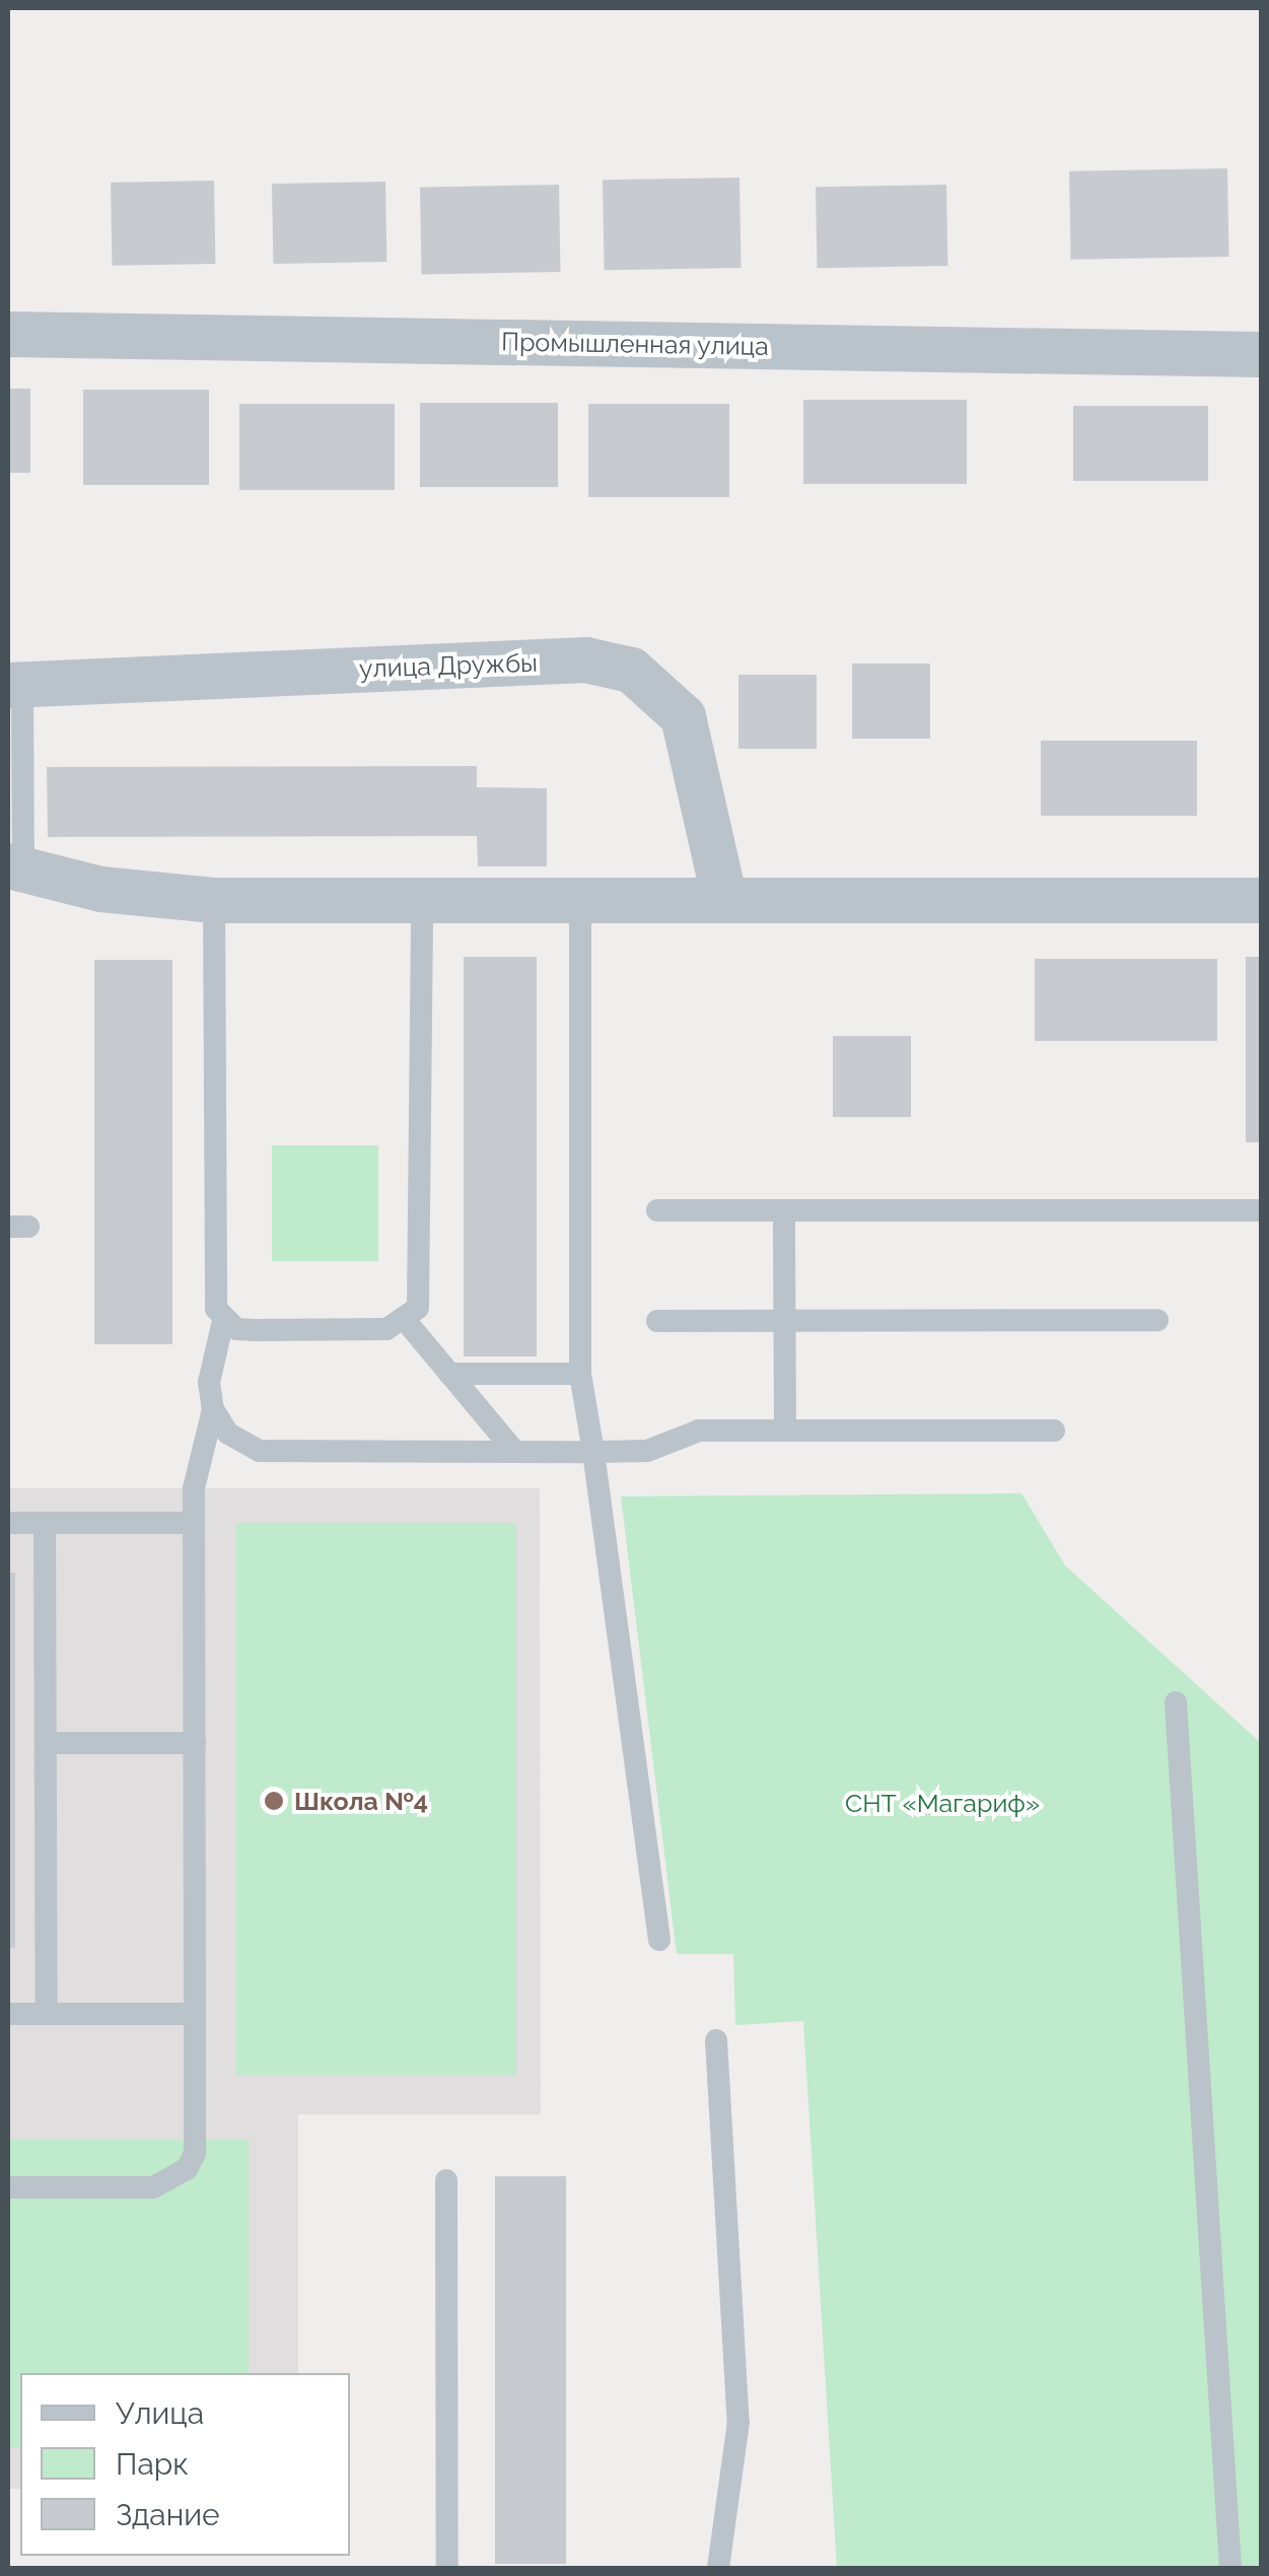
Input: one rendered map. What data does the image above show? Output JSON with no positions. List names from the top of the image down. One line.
{"streets":{"street":["Промышленная улица","улица Дружбы"]},"parks":["СНТ «Магариф»"],"places":["Школа №4"],"legend":["Улица","Парк","Здание"]}
